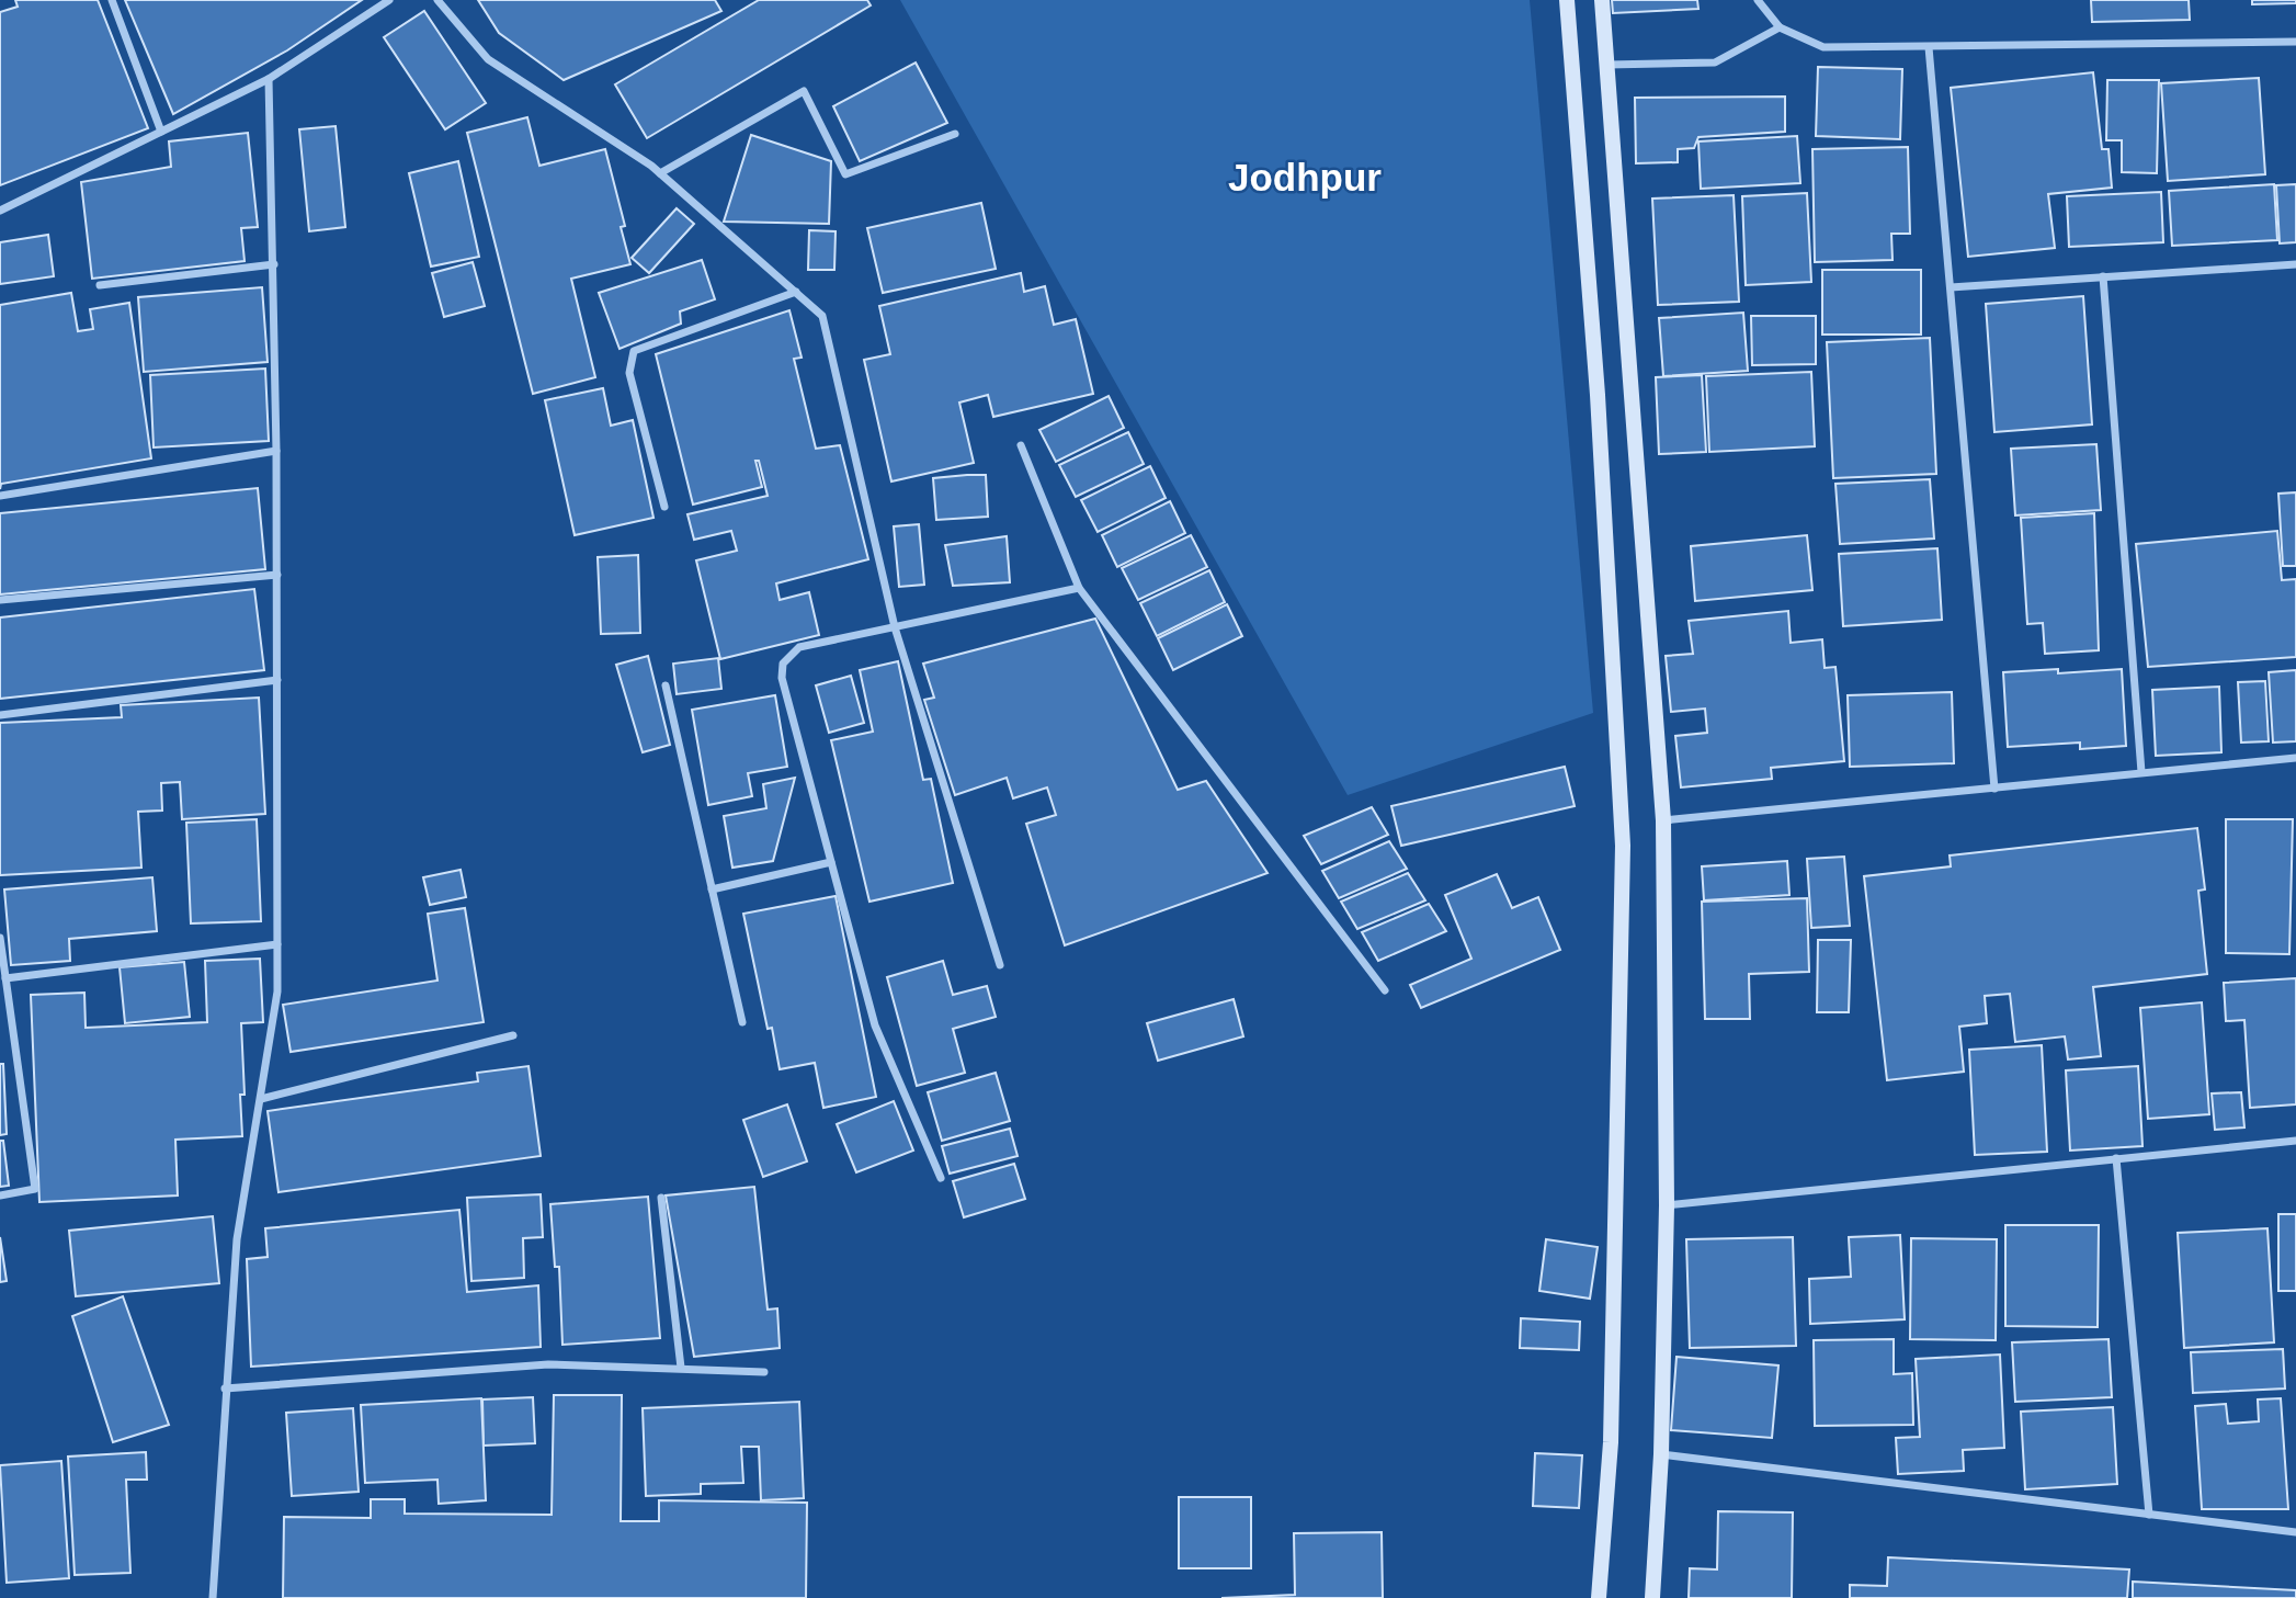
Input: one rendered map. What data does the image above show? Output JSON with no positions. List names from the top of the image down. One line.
{"districts":["Jodhpur"]}
